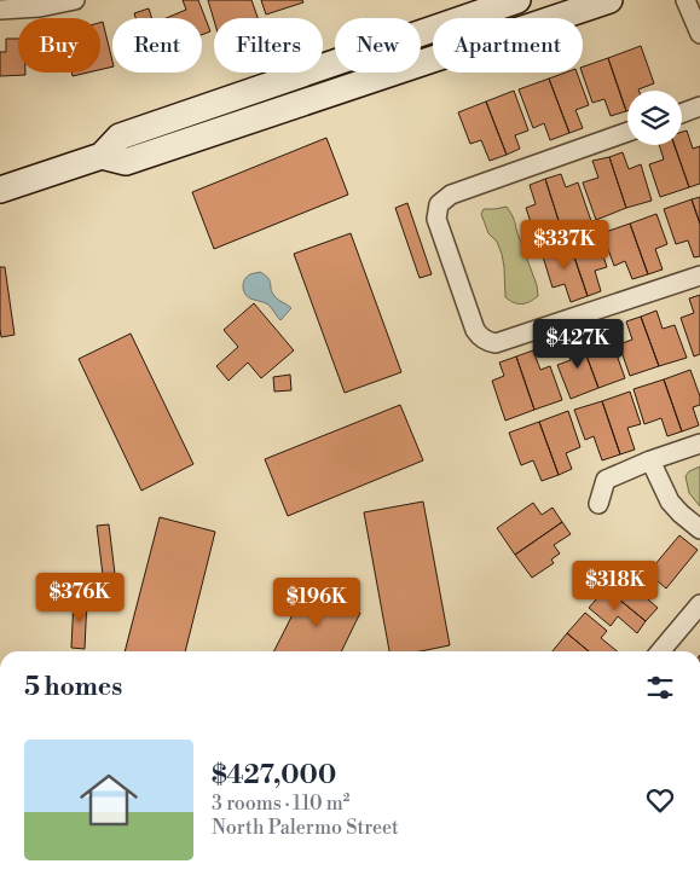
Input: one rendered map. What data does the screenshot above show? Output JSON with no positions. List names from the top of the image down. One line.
{"page":{"chip":["Buy","Rent","Filters","New","Apartment"],"price":["$337K","$427K","$318K","$376K","$196K"],"heading":"5 homes","list":[{"name":"$427,000","note":"3 rooms · 110 m² · North Palermo Street"}]}}
